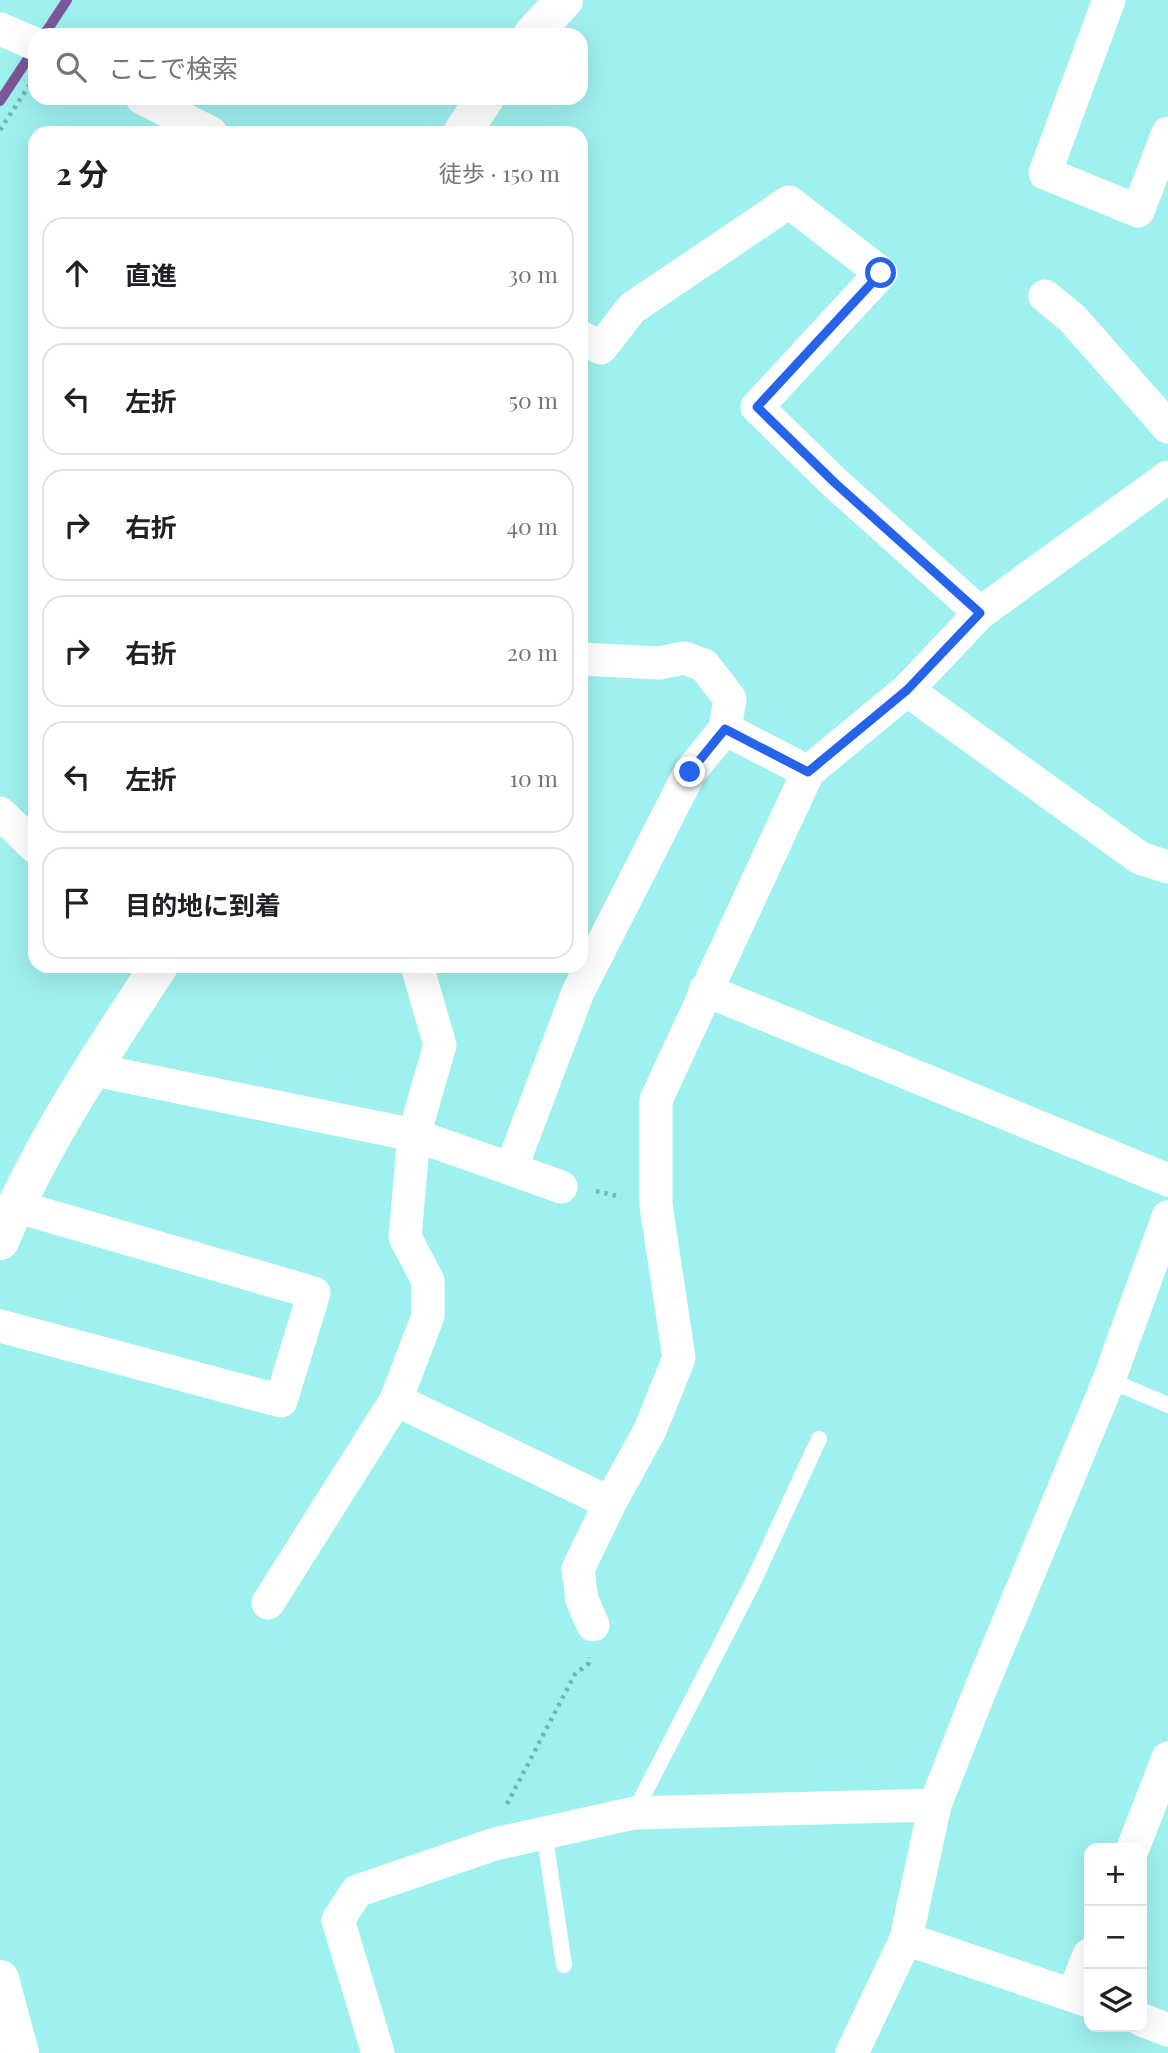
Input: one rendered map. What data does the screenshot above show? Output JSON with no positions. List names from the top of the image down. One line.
{"page":{"search":"ここで検索","heading":["2 分","徒歩 · 150 m"],"list":[["直進","30 m"],["左折","50 m"],["右折","40 m"],["右折","20 m"],["左折","10 m"],"目的地に到着"],"map_buttons":["+","−"]}}
